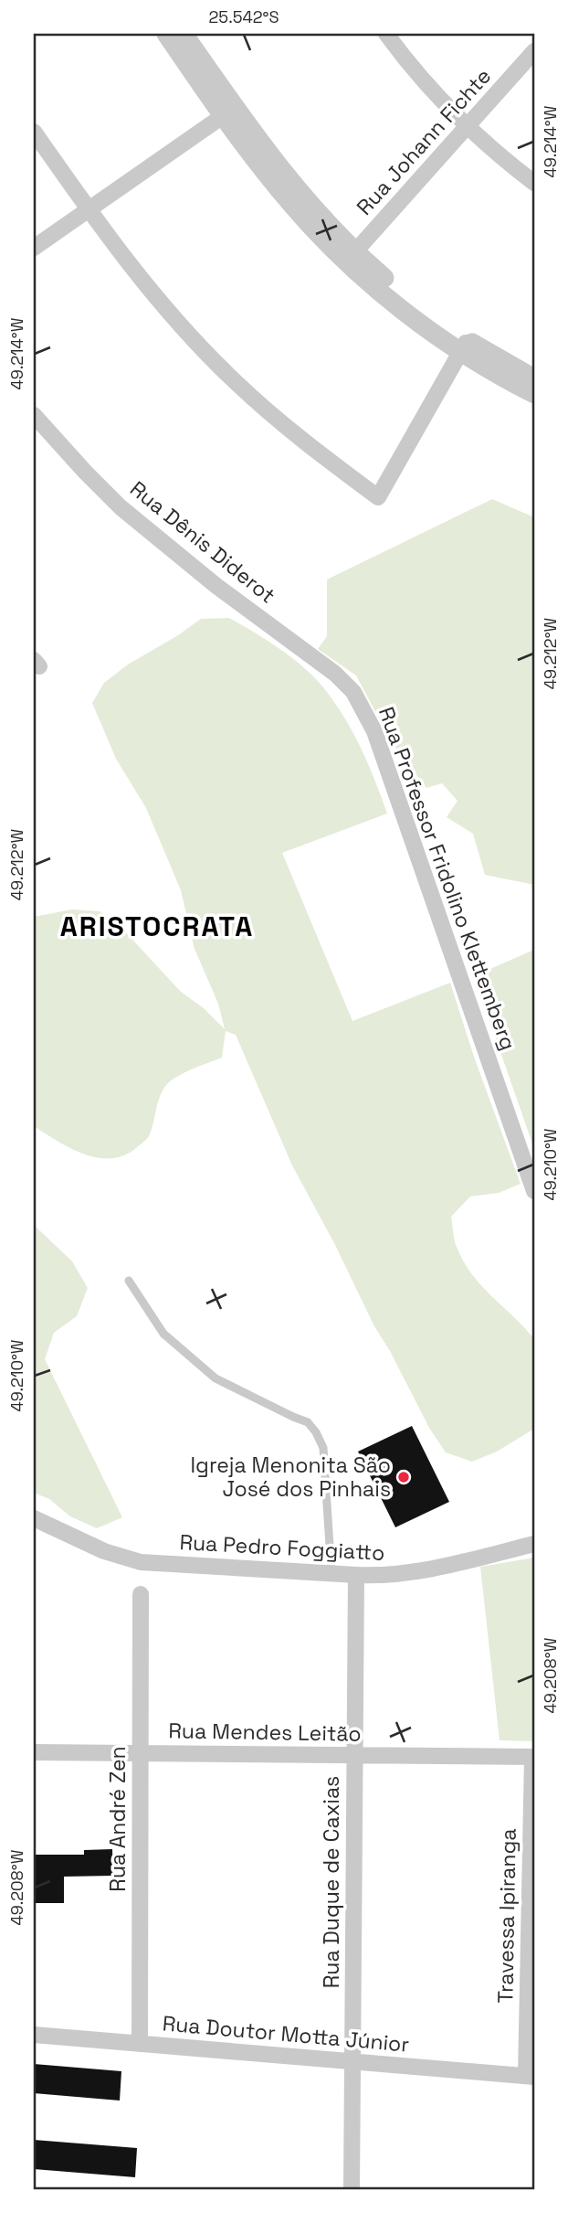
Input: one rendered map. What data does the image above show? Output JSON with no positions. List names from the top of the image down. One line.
{"streets":{"street":["Rua Johann Fichte","Rua Dênis Diderot","Rua Professor Fridolino Klettemberg","Rua Pedro Foggiatto","Rua Mendes Leitão","Rua André Zen","Rua Duque de Caxias","Travessa Ipiranga","Rua Doutor Motta Júnior"]},"crossings":[["Rua Dênis Diderot","Rua Professor Fridolino Klettemberg"],["Rua Pedro Foggiatto","Rua Duque de Caxias"],["Rua Mendes Leitão","Rua André Zen"],["Rua Mendes Leitão","Rua Duque de Caxias"],["Rua Mendes Leitão","Travessa Ipiranga"],["Rua André Zen","Rua Doutor Motta Júnior"],["Rua Duque de Caxias","Rua Doutor Motta Júnior"],["Travessa Ipiranga","Rua Doutor Motta Júnior"]],"districts":["ARISTOCRATA"],"places":["Igreja Menonita São José dos Pinhais"],"coordinates":["25.542°S","49.214°W","49.212°W","49.210°W","49.208°W"]}
